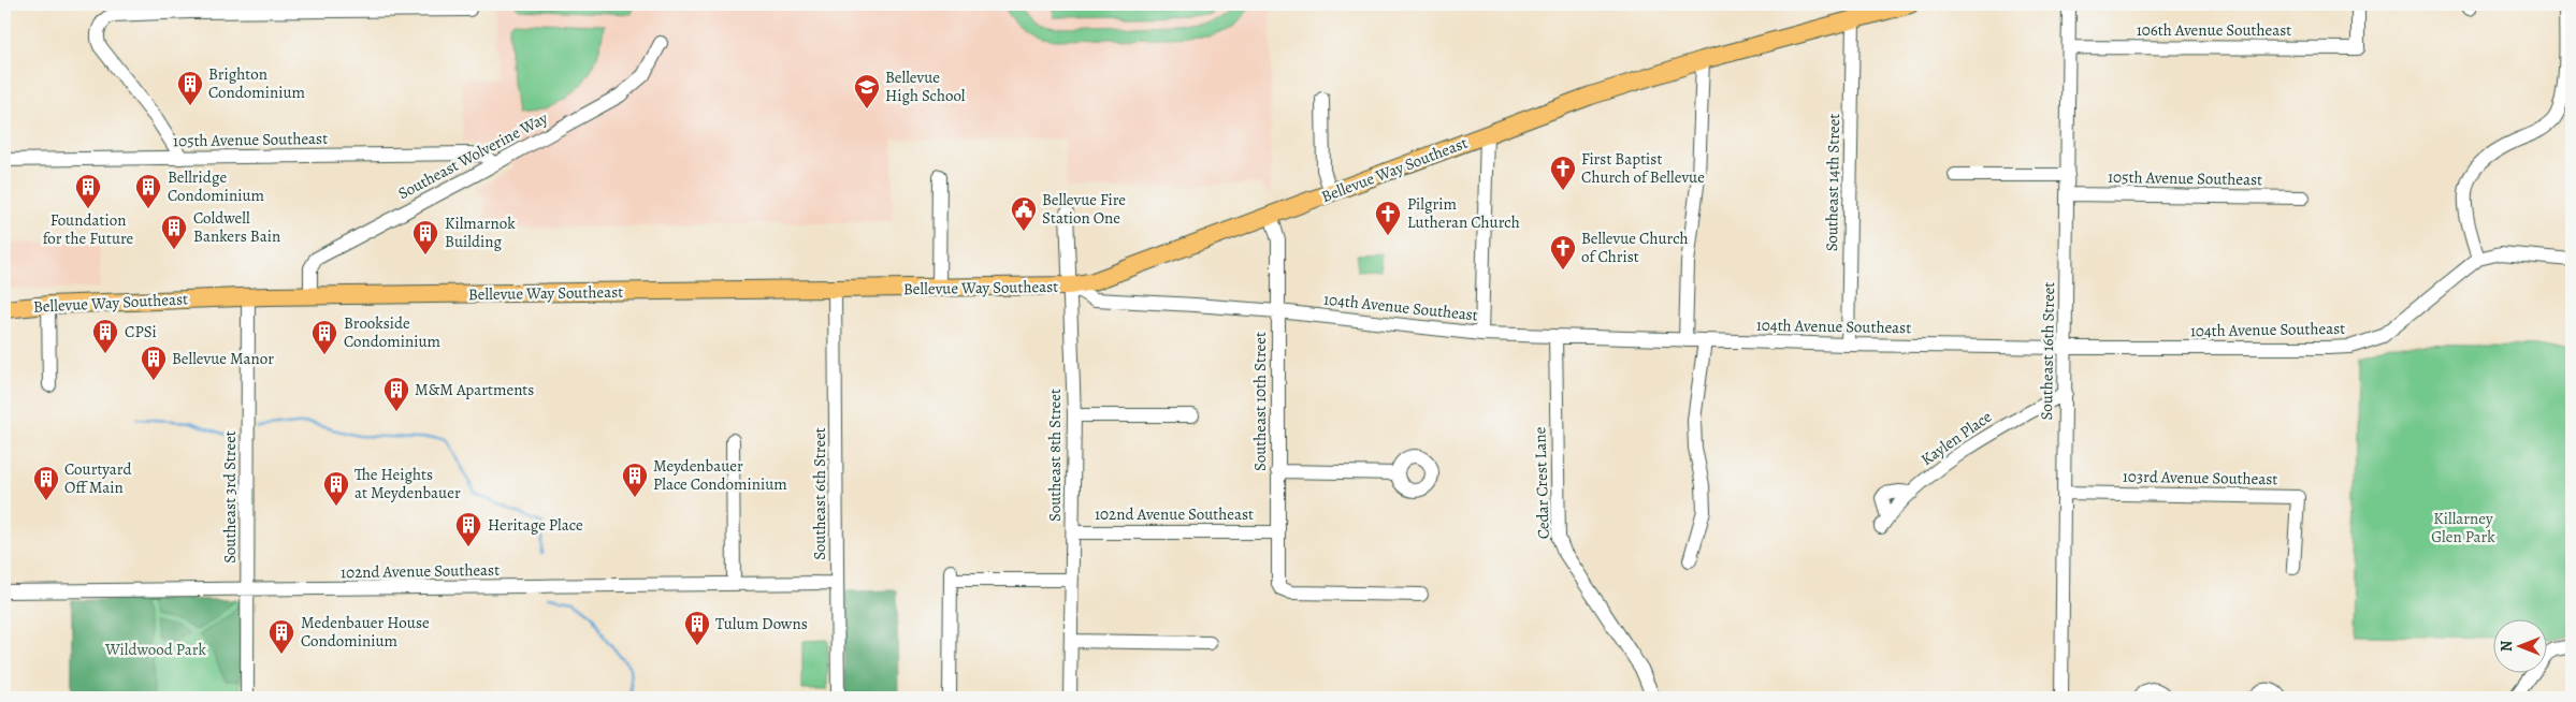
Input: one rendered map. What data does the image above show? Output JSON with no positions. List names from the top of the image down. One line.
{"streets":{"main road":["Bellevue Way Southeast"],"street":["106th Avenue Southeast","105th Avenue Southeast","Southeast Wolverine Way","Southeast 14th Street","104th Avenue Southeast","Southeast 16th Street","Southeast 10th Street","Kaylen Place","Southeast 8th Street","103rd Avenue Southeast","Cedar Crest Lane","Southeast 6th Street","Southeast 3rd Street","102nd Avenue Southeast"]},"crossings":[["106th Avenue Southeast","Southeast 16th Street"],["105th Avenue Southeast","Southeast Wolverine Way"],["105th Avenue Southeast","Southeast 16th Street"],["Southeast Wolverine Way","Bellevue Way Southeast"],["Bellevue Way Southeast","Southeast 14th Street"],["Bellevue Way Southeast","104th Avenue Southeast"],["Bellevue Way Southeast","Southeast 10th Street"],["Bellevue Way Southeast","Southeast 8th Street"],["Bellevue Way Southeast","Southeast 6th Street"],["Bellevue Way Southeast","Southeast 3rd Street"],["Southeast 14th Street","104th Avenue Southeast"],["104th Avenue Southeast","Southeast 16th Street"],["104th Avenue Southeast","Southeast 10th Street"],["104th Avenue Southeast","Southeast 8th Street"],["104th Avenue Southeast","Cedar Crest Lane"],["Southeast 16th Street","Kaylen Place"],["Southeast 16th Street","103rd Avenue Southeast"],["Southeast 10th Street","102nd Avenue Southeast"],["Southeast 8th Street","102nd Avenue Southeast"],["Southeast 6th Street","102nd Avenue Southeast"],["Southeast 3rd Street","102nd Avenue Southeast"]],"parks":["Killarney Glen Park","Wildwood Park"],"places":{"building":["Brighton Condominium","Foundation for the Future","Bellridge Condominium","Coldwell Bankers Bain","Kilmarnok Building","CPSi","Brookside Condominium","Bellevue Manor","M&M Apartments","Meydenbauer Place Condominium","Courtyard Off Main","The Heights at Meydenbauer","Heritage Place","Tulum Downs","Medenbauer House Condominium"],"school or university":["Bellevue High School"],"church":["First Baptist Church of Bellevue","Pilgrim Lutheran Church","Bellevue Church of Christ"],"public building":["Bellevue Fire Station One"]},"north":"left"}
